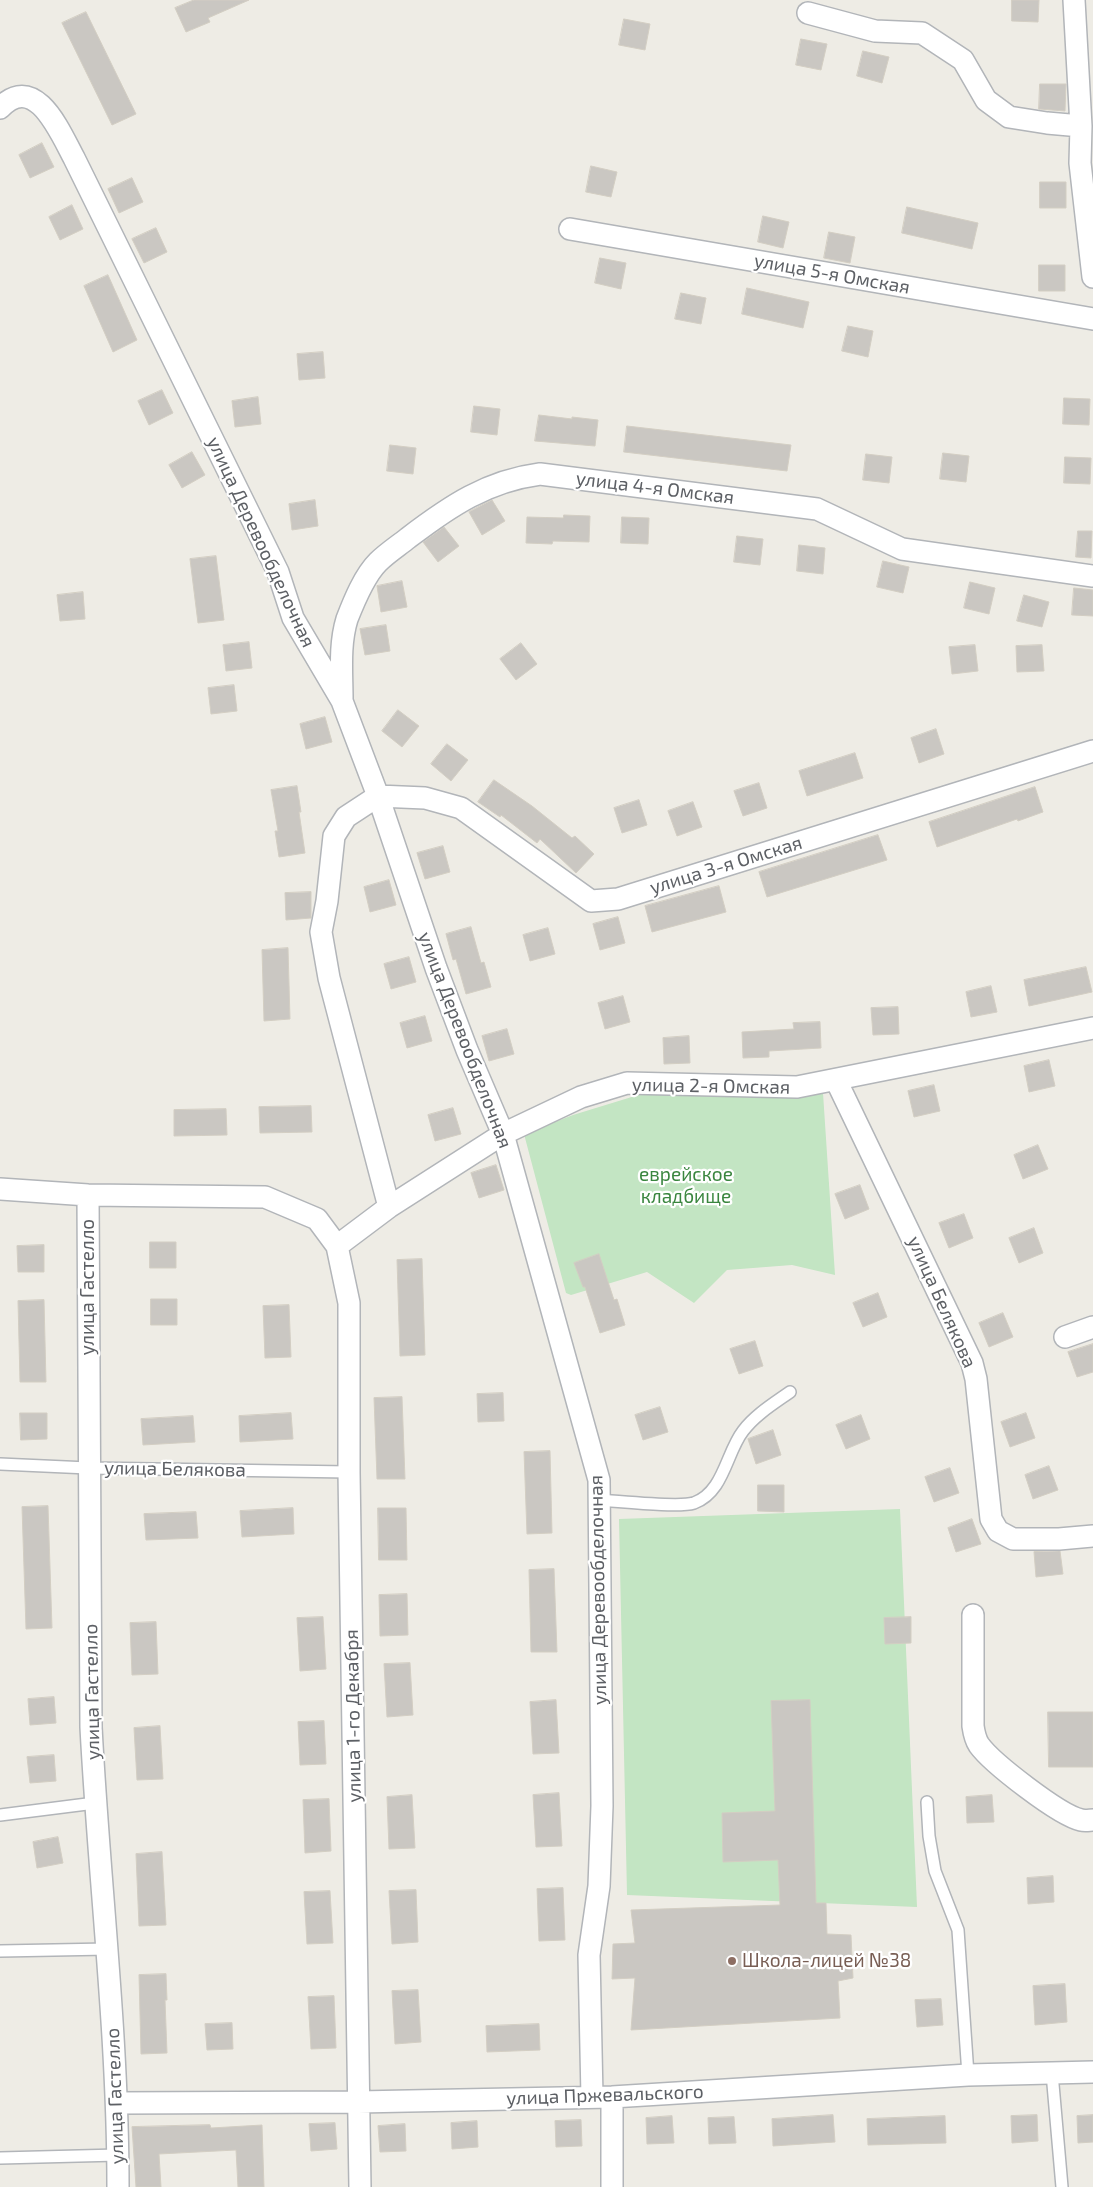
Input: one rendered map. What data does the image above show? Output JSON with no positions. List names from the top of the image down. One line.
{"streets":{"street":["улица 5-я Омская","улица 4-я Омская","улица Деревообделочная","улица 3-я Омская","улица 2-я Омская","улица Гастелло","улица Белякова","улица 1-го Декабря","улица Пржевальского"]},"crossings":[["улица 4-я Омская","улица Деревообделочная"],["улица Деревообделочная","улица 3-я Омская"],["улица Деревообделочная","улица 2-я Омская"],["улица Деревообделочная","улица Пржевальского"],["улица 2-я Омская","улица Белякова"],["улица 2-я Омская","улица 1-го Декабря"],["улица Гастелло","улица Белякова"],["улица Гастелло","улица Пржевальского"],["улица Белякова","улица 1-го Декабря"],["улица 1-го Декабря","улица Пржевальского"]],"parks":["еврейское кладбище"],"places":["Школа-лицей №38"]}
